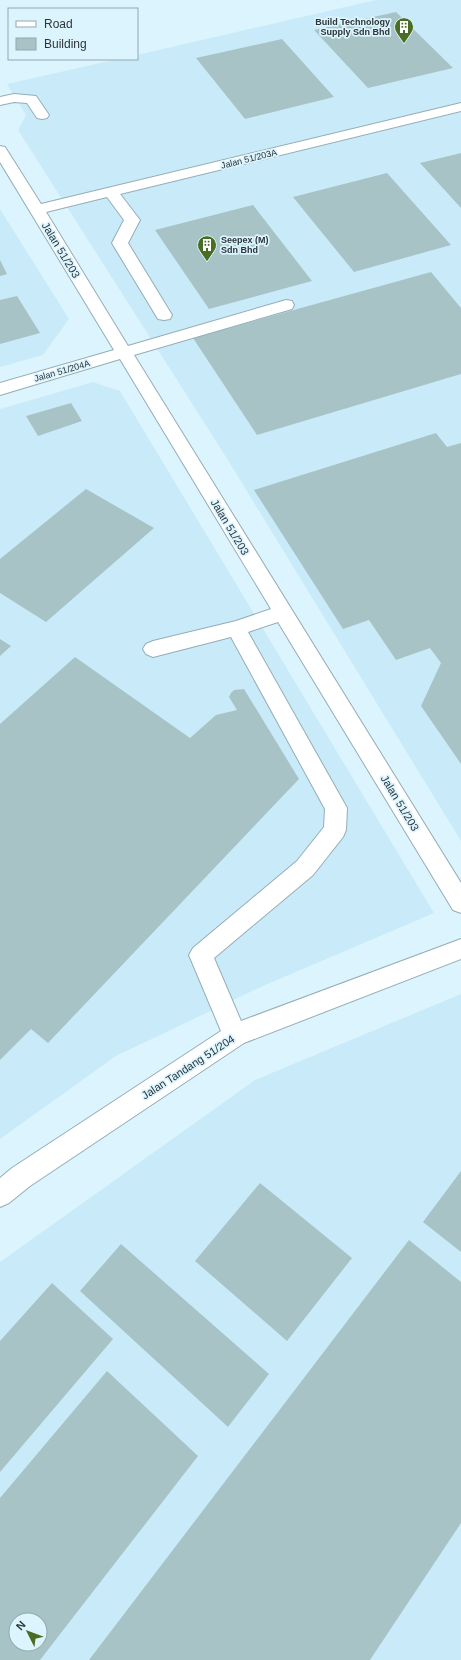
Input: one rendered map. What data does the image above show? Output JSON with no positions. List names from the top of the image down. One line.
{"streets":{"street":["Jalan 51/203A","Jalan 51/203","Jalan 51/204A","Jalan Tandang 51/204"]},"crossings":[["Jalan 51/203A","Jalan 51/203"],["Jalan 51/203","Jalan 51/204A"]],"places":{"building":["Build Technology Supply Sdn Bhd","Seepex (M) Sdn Bhd"]},"legend":["Road","Building"],"north":"top left"}
